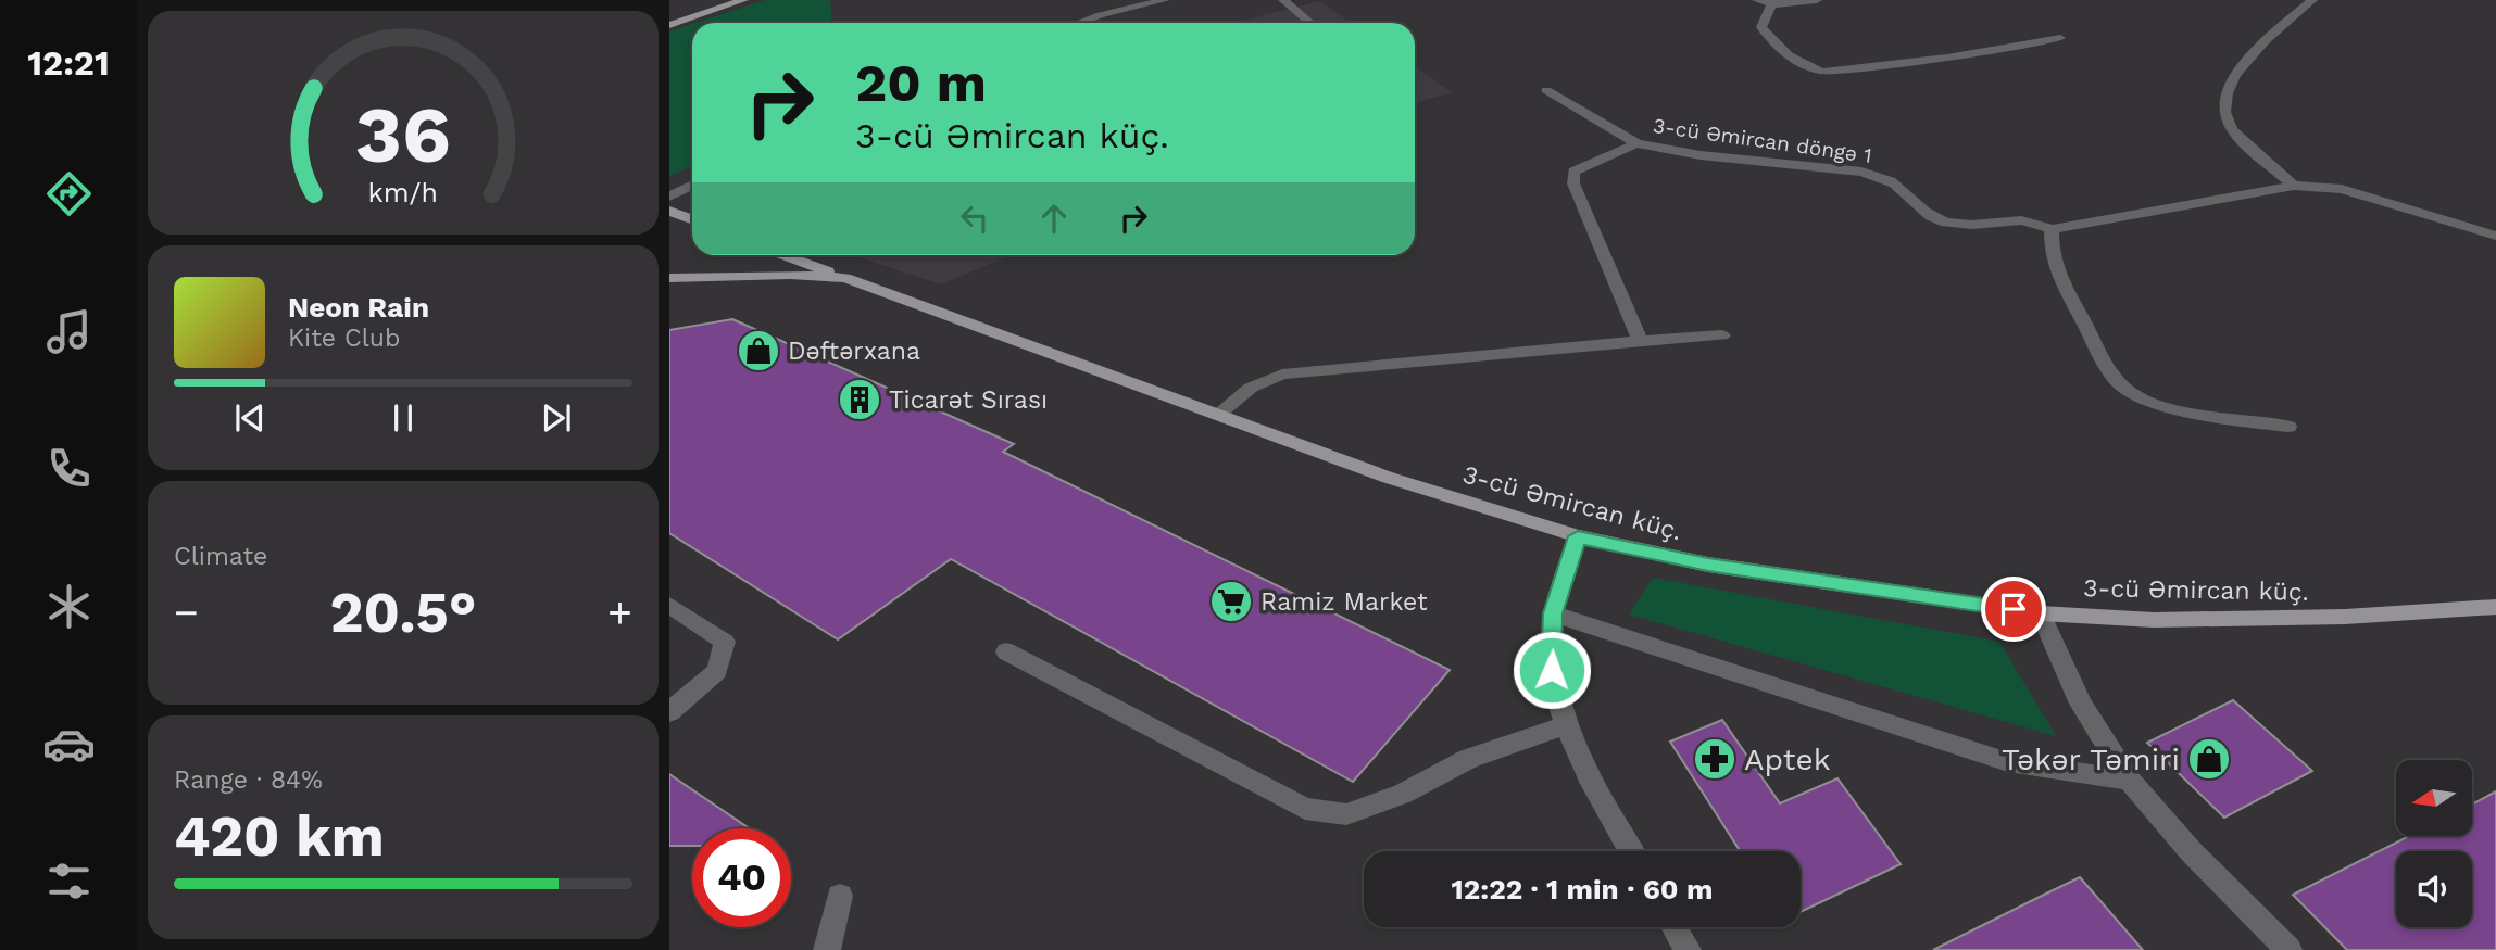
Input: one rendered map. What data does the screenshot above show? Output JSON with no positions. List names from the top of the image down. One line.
{"streets":{"main road":["3-cü Əmircan küç."],"street":["3-cü Əmircan döngə 1"]},"places":{"shop":["Dəftərxana","Təkər Təmiri"],"building":["Ticarət Sırası"],"supermarket":["Ramiz Market"],"pharmacy":["Aptek"]},"north":"left","page":{"tabs":"12:21","turn":["20 m","3-cü Əmircan küç."],"song":["Neon Rain","Kite Club"],"tile":["Climate",["Range · 84%","420 km"]],"heat":["−","20.5°","+"],"limit":"40","trip":"12:22 · 1 min · 60 m","gauge":["36","km/h"]}}
